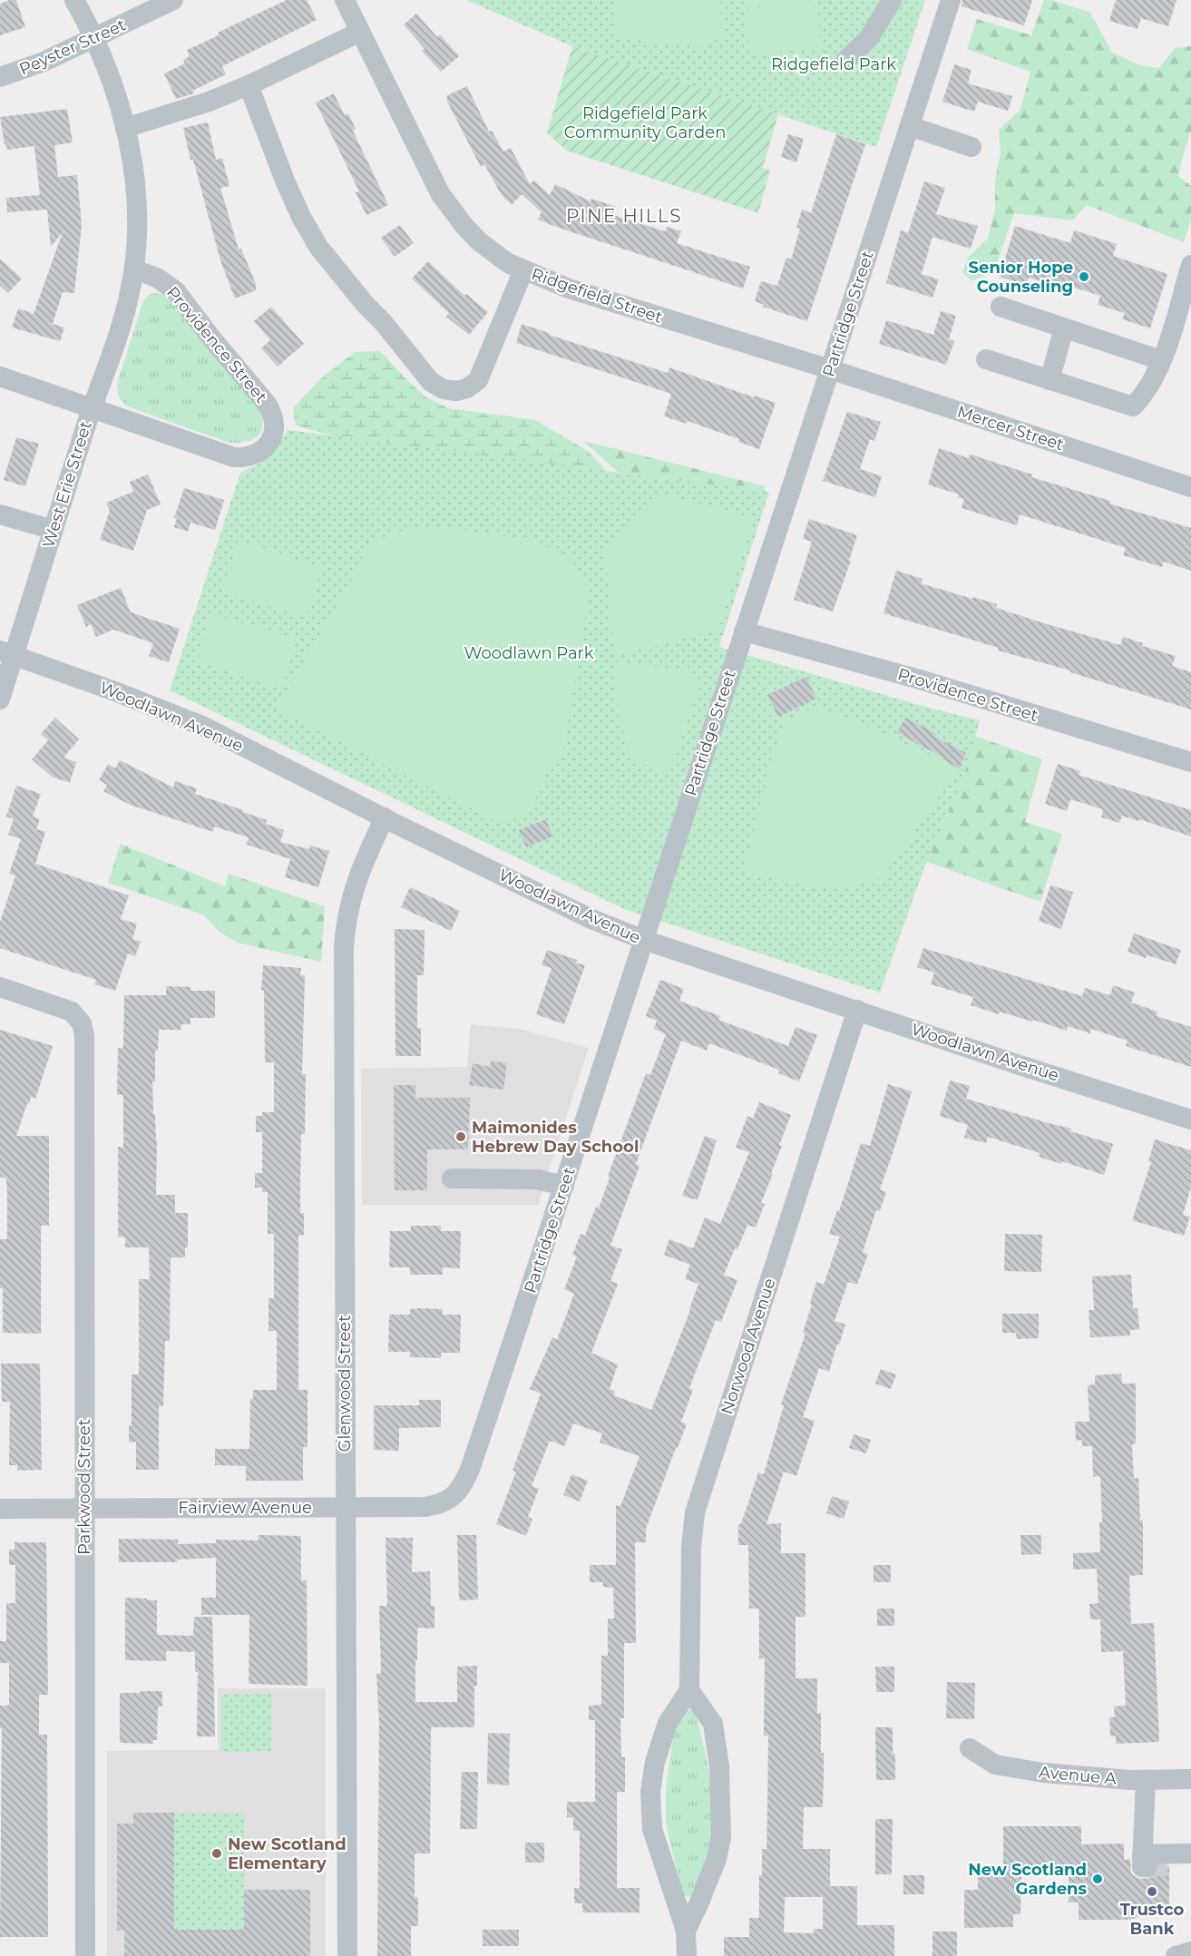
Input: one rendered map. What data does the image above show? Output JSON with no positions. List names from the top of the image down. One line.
{"streets":{"street":["Peyster Street","Ridgefield Street","Partridge Street","Providence Street","Mercer Street","West Erie Street","Woodlawn Avenue","Norwood Avenue","Glenwood Street","Parkwood Street","Fairview Avenue","Avenue A"]},"crossings":[["Peyster Street","West Erie Street"],["Ridgefield Street","Partridge Street"],["Ridgefield Street","Mercer Street"],["Partridge Street","Providence Street"],["Partridge Street","Mercer Street"],["Partridge Street","Woodlawn Avenue"],["Partridge Street","Fairview Avenue"],["Providence Street","West Erie Street"],["West Erie Street","Woodlawn Avenue"],["Woodlawn Avenue","Norwood Avenue"],["Woodlawn Avenue","Glenwood Street"],["Glenwood Street","Fairview Avenue"],["Parkwood Street","Fairview Avenue"]],"districts":["PINE HILLS"],"parks":["Ridgefield Park","Ridgefield Park Community Garden","Woodlawn Park"],"places":["Senior Hope Counseling","Maimonides Hebrew Day School","New Scotland Elementary","New Scotland Gardens","Trustco Bank"]}
